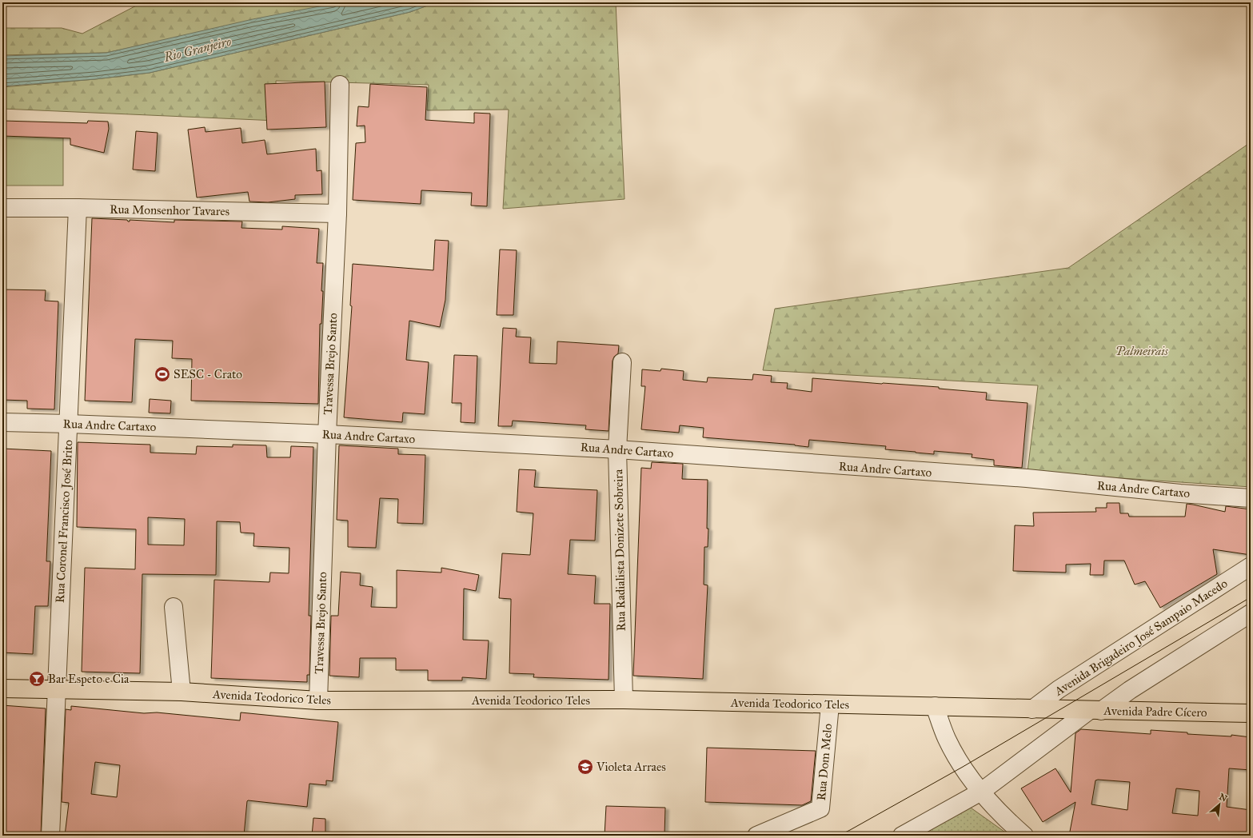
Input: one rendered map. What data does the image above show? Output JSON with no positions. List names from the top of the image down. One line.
{"streets":{"main road":["Avenida Teodorico Teles","Avenida Padre Cícero"],"street":["Rua Monsenhor Tavares","Travessa Brejo Santo","Rua Andre Cartaxo","Rua Coronel Francisco José Brito","Rua Radialista Donizete Sobreira","Avenida Brigadeiro José Sampaio Macedo","Rua Dom Melo"]},"crossings":[["Rua Monsenhor Tavares","Travessa Brejo Santo"],["Rua Monsenhor Tavares","Rua Coronel Francisco José Brito"],["Travessa Brejo Santo","Rua Andre Cartaxo"],["Travessa Brejo Santo","Avenida Teodorico Teles"],["Rua Andre Cartaxo","Rua Coronel Francisco José Brito"],["Rua Andre Cartaxo","Rua Radialista Donizete Sobreira"],["Rua Coronel Francisco José Brito","Avenida Teodorico Teles"],["Rua Radialista Donizete Sobreira","Avenida Teodorico Teles"],["Avenida Brigadeiro José Sampaio Macedo","Avenida Teodorico Teles"],["Avenida Teodorico Teles","Avenida Padre Cícero"],["Avenida Teodorico Teles","Rua Dom Melo"]],"water":["Rio Granjeiro"],"parks":["Palmeirais"],"places":{"sports":["SESC - Crato"],"bar":["Bar Espeto e Cia"],"school or university":["Violeta Arraes"]},"north":"top right"}
